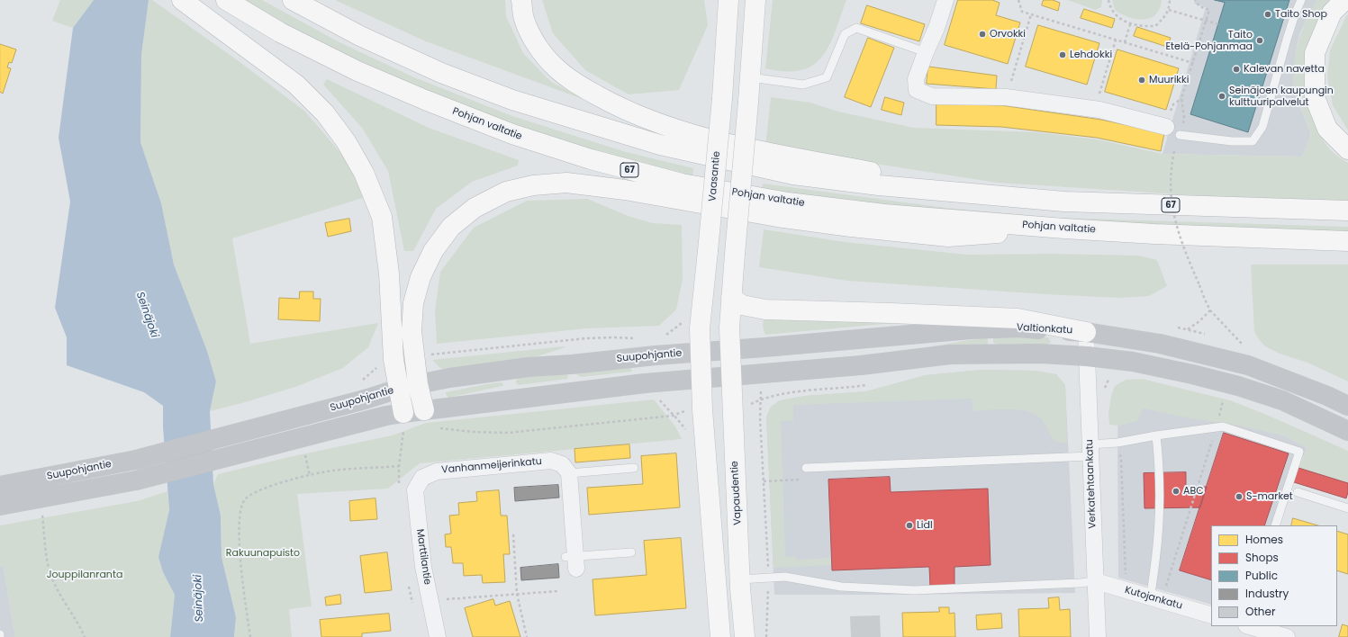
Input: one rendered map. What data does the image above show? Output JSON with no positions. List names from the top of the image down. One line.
{"streets":{"main road":["Pohjan valtatie","67","Vaasantie","Valtionkatu","Suupohjantie","Vapaudentie"],"street":["Vanhanmeijerinkatu","Verkatehtaankatu","Marttilantie","Kutojankatu"]},"crossings":[["Vaasantie","Suupohjantie"],["Valtionkatu","Suupohjantie"],["Valtionkatu","Verkatehtaankatu"],["Valtionkatu","Vapaudentie"],["Suupohjantie","Vapaudentie"],["Vanhanmeijerinkatu","Marttilantie"],["Verkatehtaankatu","Kutojankatu"]],"water":["Seinäjoki"],"parks":["Rakuunapuisto","Jouppilanranta"],"places":["Taito Shop","Orvokki","Taito Etelä-Pohjanmaa","Lehdokki","Kalevan navetta","Muurikki","Seinäjoen kaupungin kulttuuripalvelut","ABC","S-market","Lidl"],"legend":["Homes","Shops","Public","Industry","Other"]}
